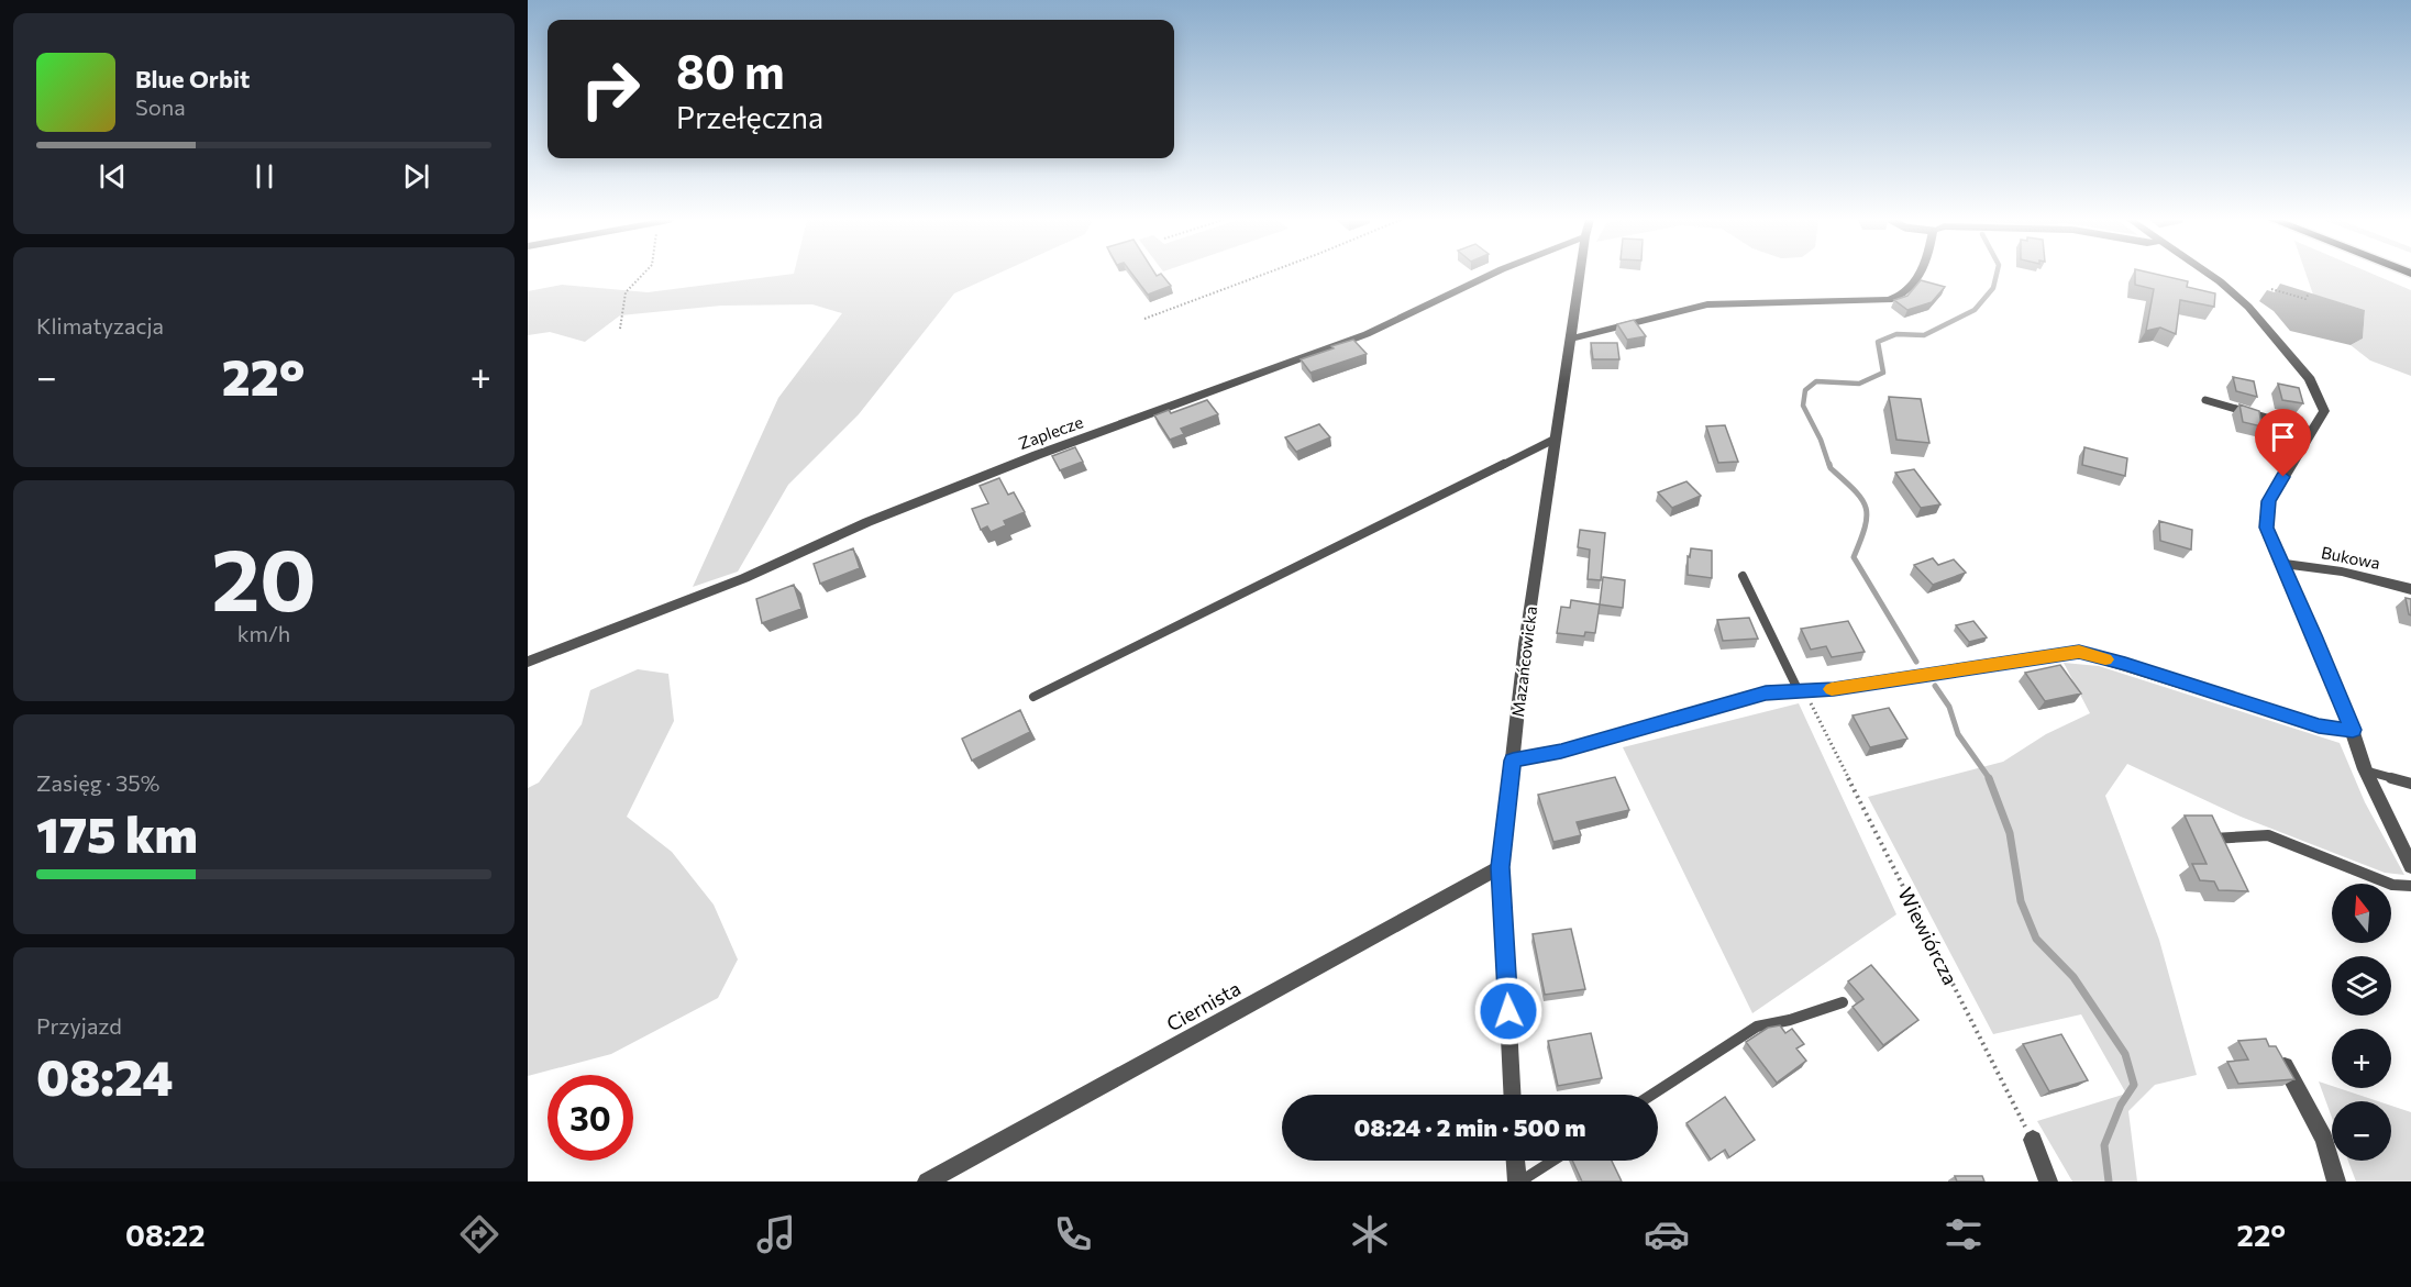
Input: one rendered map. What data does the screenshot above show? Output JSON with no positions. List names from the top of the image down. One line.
{"streets":{"street":["Zaplecze","Bukowa","Mazańcowicka","Ciernista"],"path":["Wiewiórcza"]},"crossings":[["Mazańcowicka","Ciernista"]],"north":"top","page":{"turn":["80 m","Przełęczna"],"song":["Blue Orbit","Sona"],"tile":["Klimatyzacja",["20","km/h"],["Zasięg · 35%","175 km"],["Przyjazd","08:24"]],"heat":["−","22°","+"],"map_buttons":["+","−"],"limit":"30","trip":"08:24 · 2 min · 500 m","tabs":["08:22","22°"]}}
